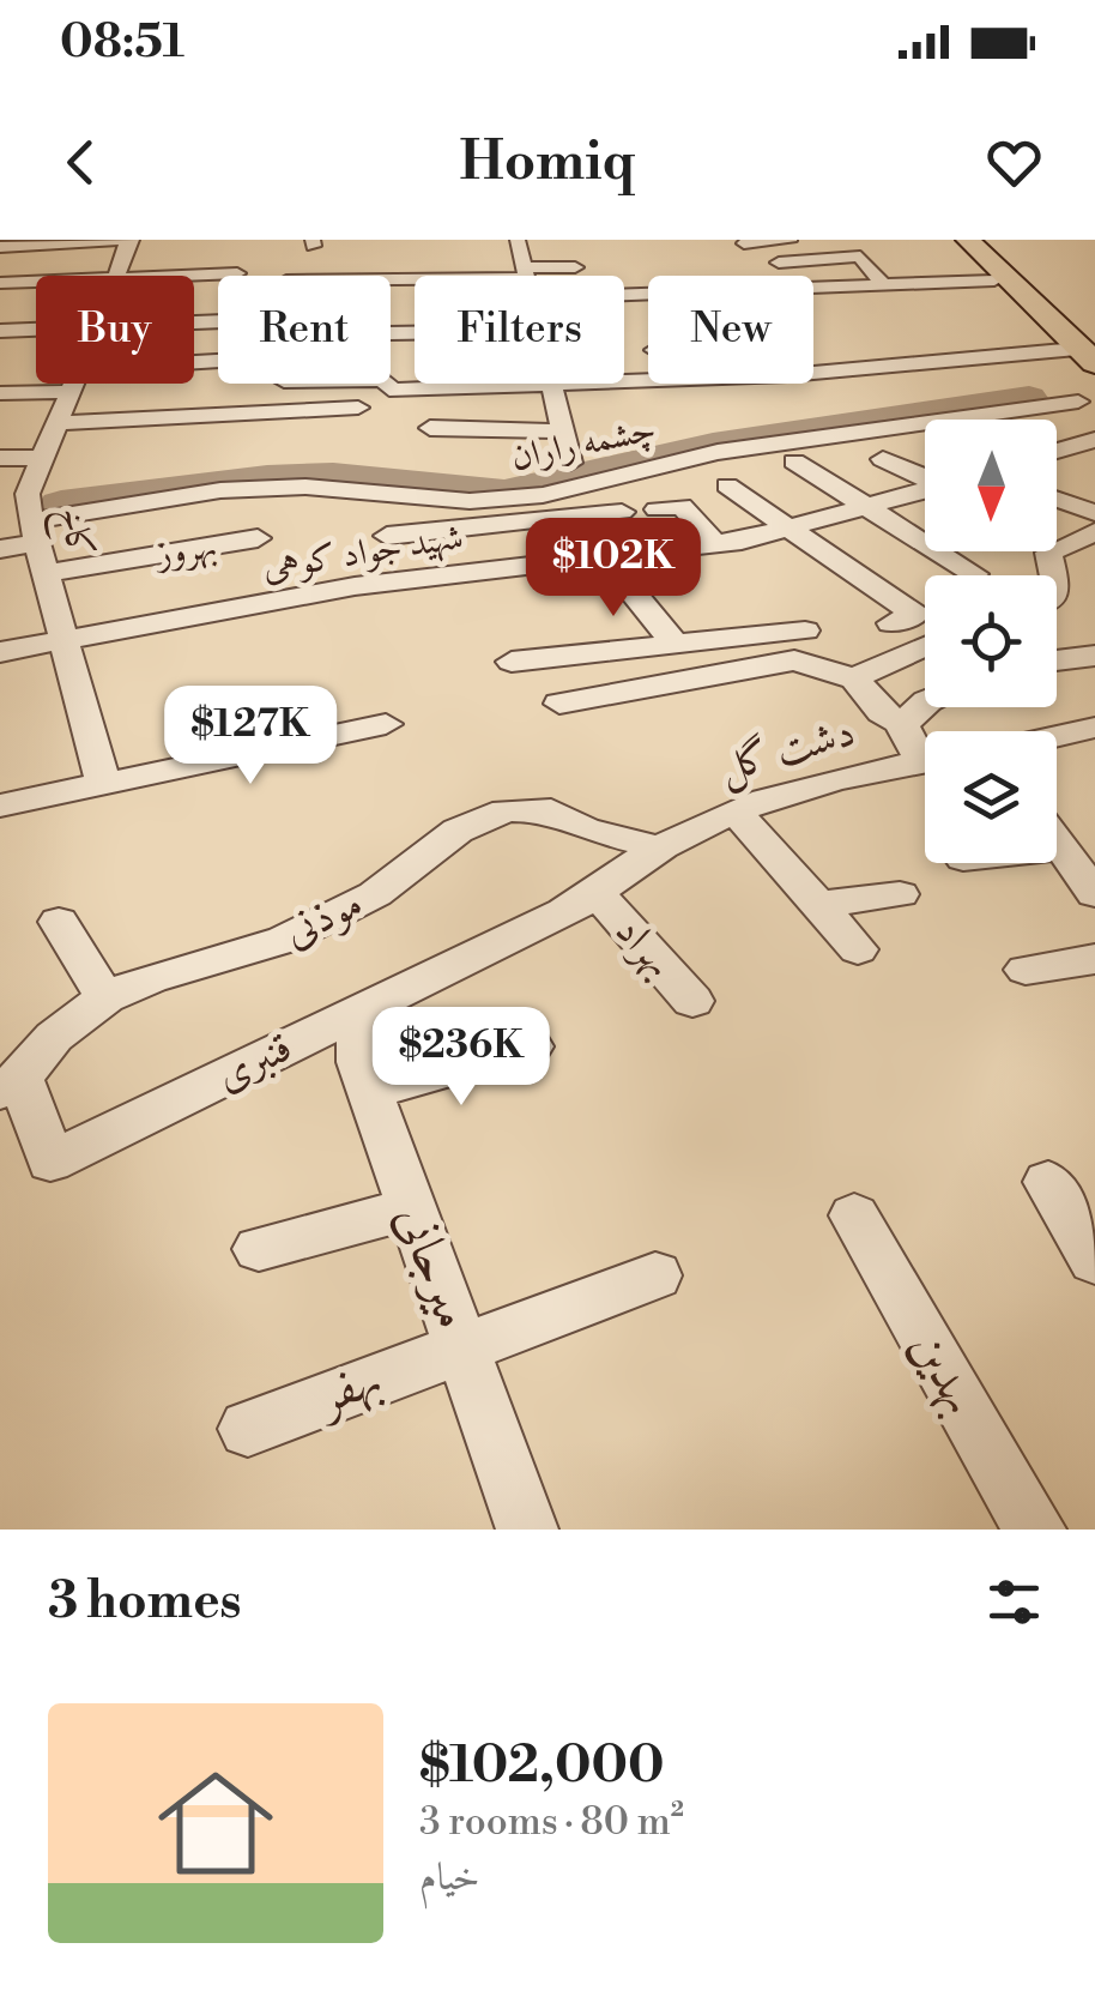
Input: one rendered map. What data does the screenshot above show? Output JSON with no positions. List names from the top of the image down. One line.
{"streets":{"street":["چشمه راران","کاخ","بهروز","شهید جواد کوهی","دشت گل","موذنی","بهراد","قنبری","میرجانی","بهدین","بهفر"]},"crossings":[["چشمه راران","کاخ"],["چشمه راران","بهروز"],["کاخ","بهروز"],["کاخ","شهید جواد کوهی"],["دشت گل","موذنی"],["دشت گل","قنبری"],["موذنی","قنبری"],["بهراد","قنبری"],["قنبری","میرجانی"],["میرجانی","بهفر"]],"north":"bottom","page":{"status":"08:51","header":"Homiq","chip":["Buy","Rent","Filters","New"],"price":["$102K","$127K","$236K"],"heading":"3 homes","list":[{"name":"$102,000","note":"3 rooms · 80 m² · خیام"}]}}
